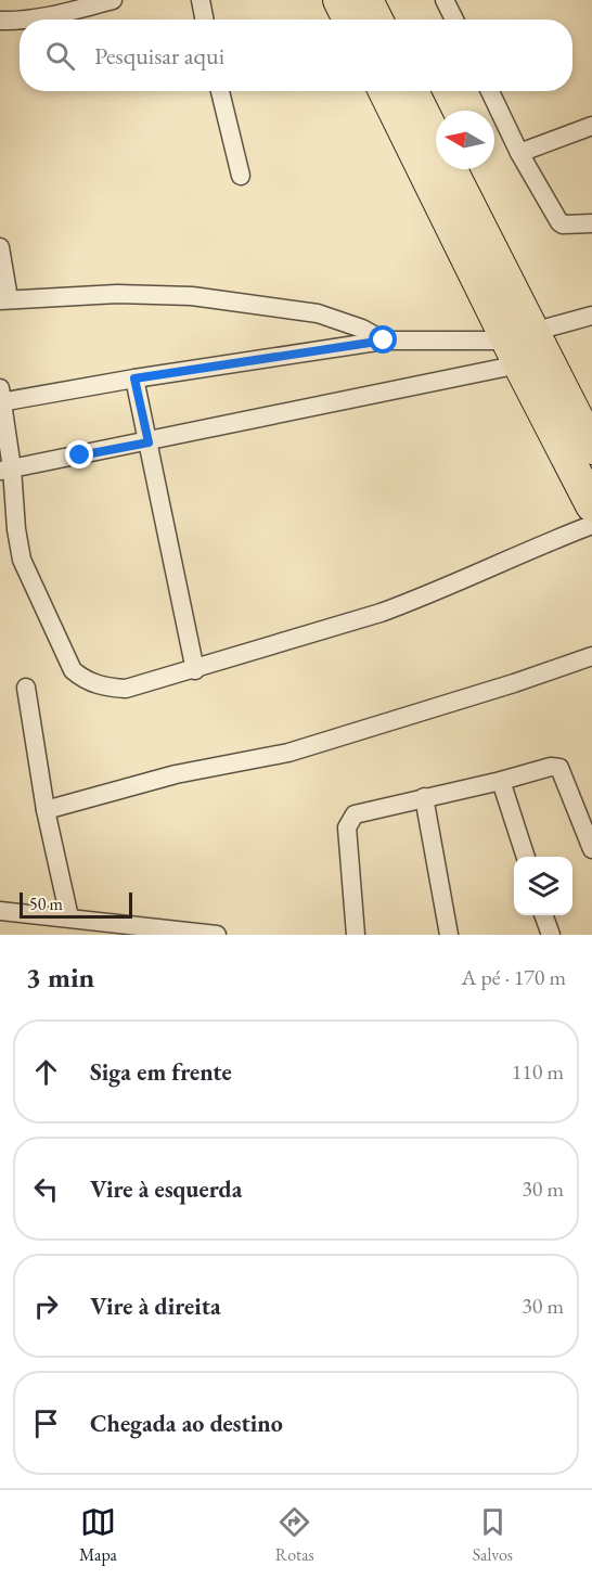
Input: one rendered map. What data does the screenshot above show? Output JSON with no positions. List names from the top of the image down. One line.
{"scale_bar":"50 m","north":"left","page":{"search":"Pesquisar aqui","scale":"50 m","heading":["3 min","A pé · 170 m"],"list":[["Siga em frente","110 m"],["Vire à esquerda","30 m"],["Vire à direita","30 m"],"Chegada ao destino"],"nav":["Mapa","Rotas","Salvos"]}}
